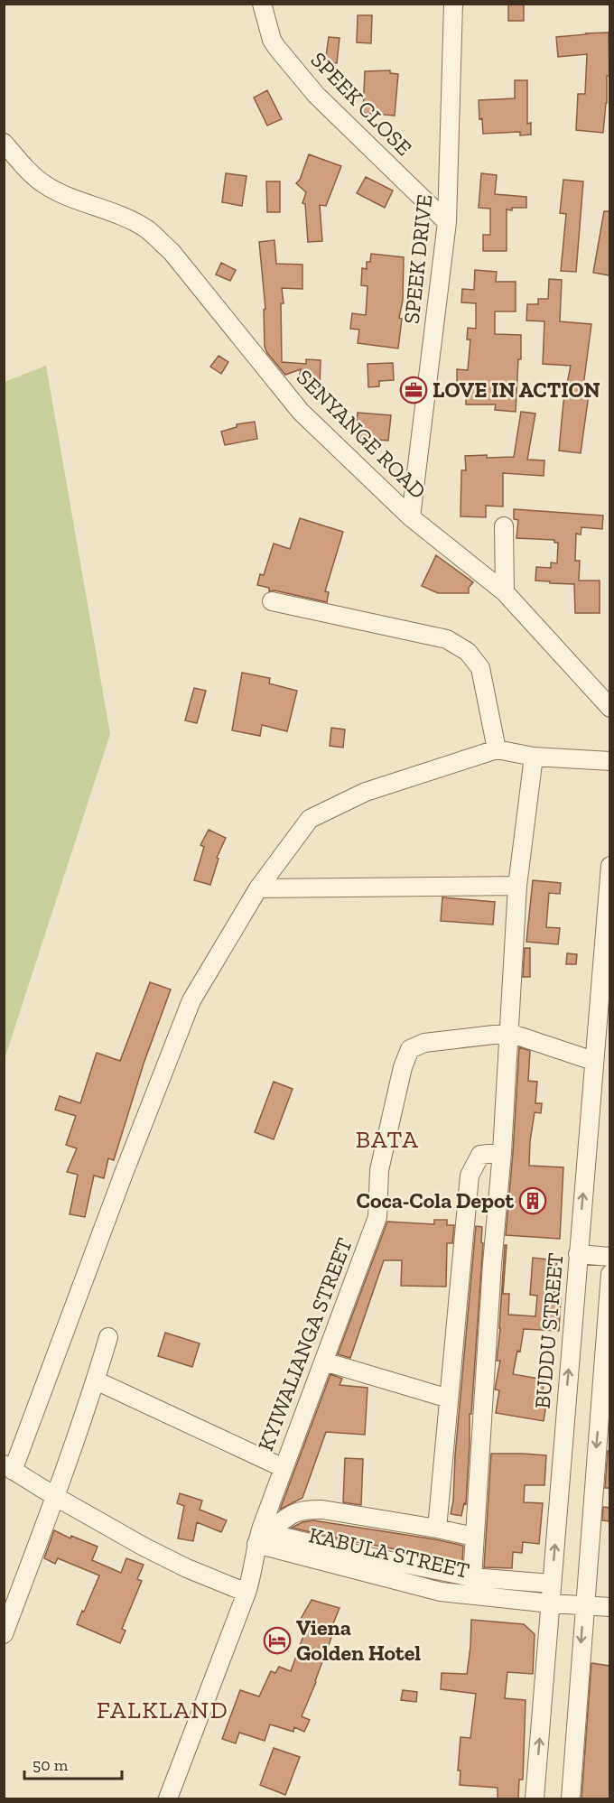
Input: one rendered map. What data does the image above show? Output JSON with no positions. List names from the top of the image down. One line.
{"streets":{"street":["SPEEK CLOSE","SPEEK DRIVE","SENYANGE ROAD","BUDDU STREET","KYIWALIANGA STREET","KABULA STREET"]},"crossings":[["SPEEK CLOSE","SPEEK DRIVE"],["SPEEK DRIVE","SENYANGE ROAD"],["BUDDU STREET","KYIWALIANGA STREET"],["BUDDU STREET","KABULA STREET"],["KYIWALIANGA STREET","KABULA STREET"]],"districts":["BATA","FALKLAND"],"places":{"office":["LOVE IN ACTION"],"building":["Coca-Cola Depot"],"hotel":["Viena Golden Hotel"]},"scale_bar":"50 m"}
